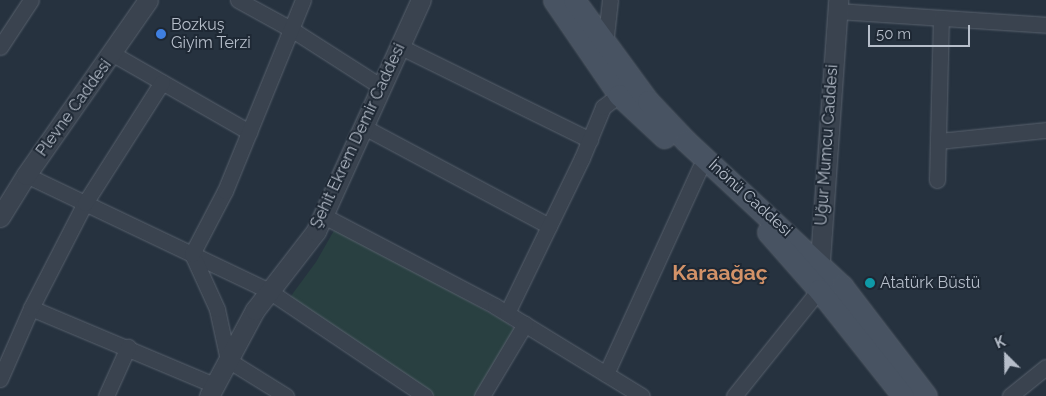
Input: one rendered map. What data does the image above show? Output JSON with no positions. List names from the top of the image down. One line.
{"streets":{"main road":["İnönü Caddesi"],"street":["Plevne Caddesi","Şehit Ekrem Demir Caddesi","Uğur Mumcu Caddesi"]},"crossings":[["Uğur Mumcu Caddesi","İnönü Caddesi"]],"districts":["Karaağaç"],"places":["Bozkuş Giyim Terzi","Atatürk Büstü"],"scale_bar":"50 m","north":"top left"}
